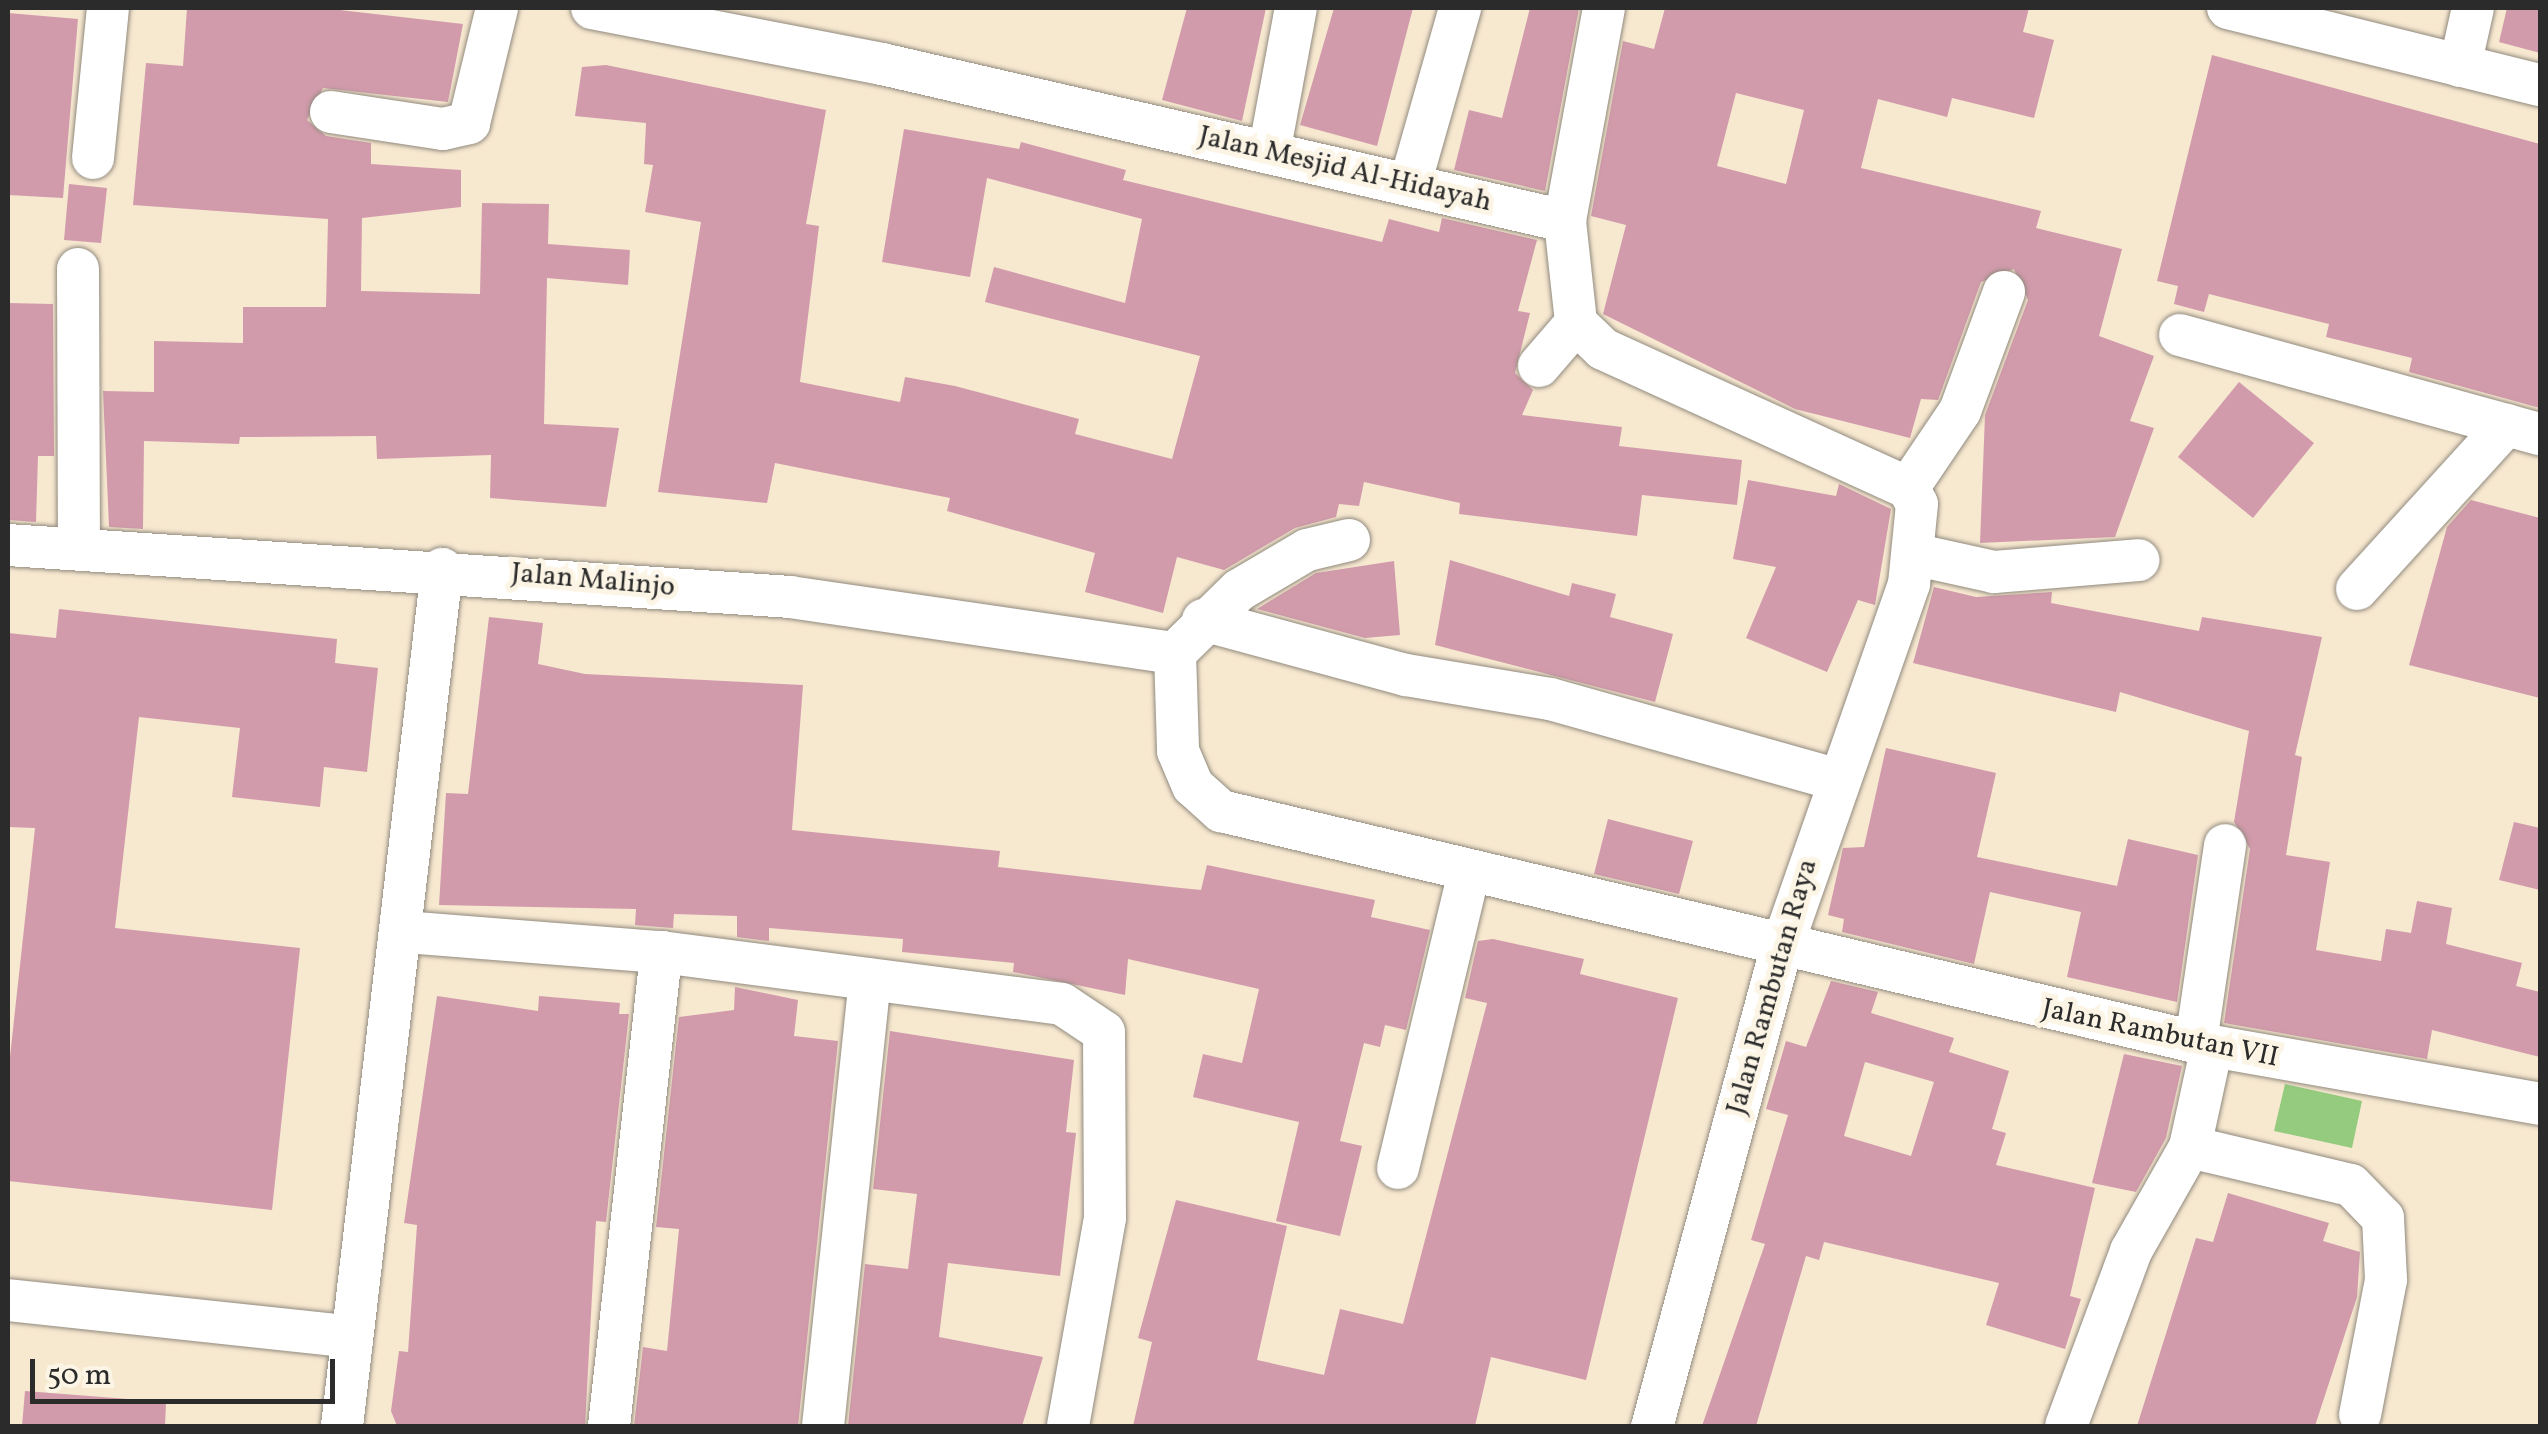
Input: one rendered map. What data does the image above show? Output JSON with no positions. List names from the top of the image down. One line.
{"streets":{"street":["Jalan Mesjid Al-Hidayah","Jalan Malinjo","Jalan Rambutan Raya","Jalan Rambutan VII"]},"crossings":[["Jalan Malinjo","Jalan Rambutan VII"],["Jalan Rambutan Raya","Jalan Rambutan VII"]],"scale_bar":"50 m"}
